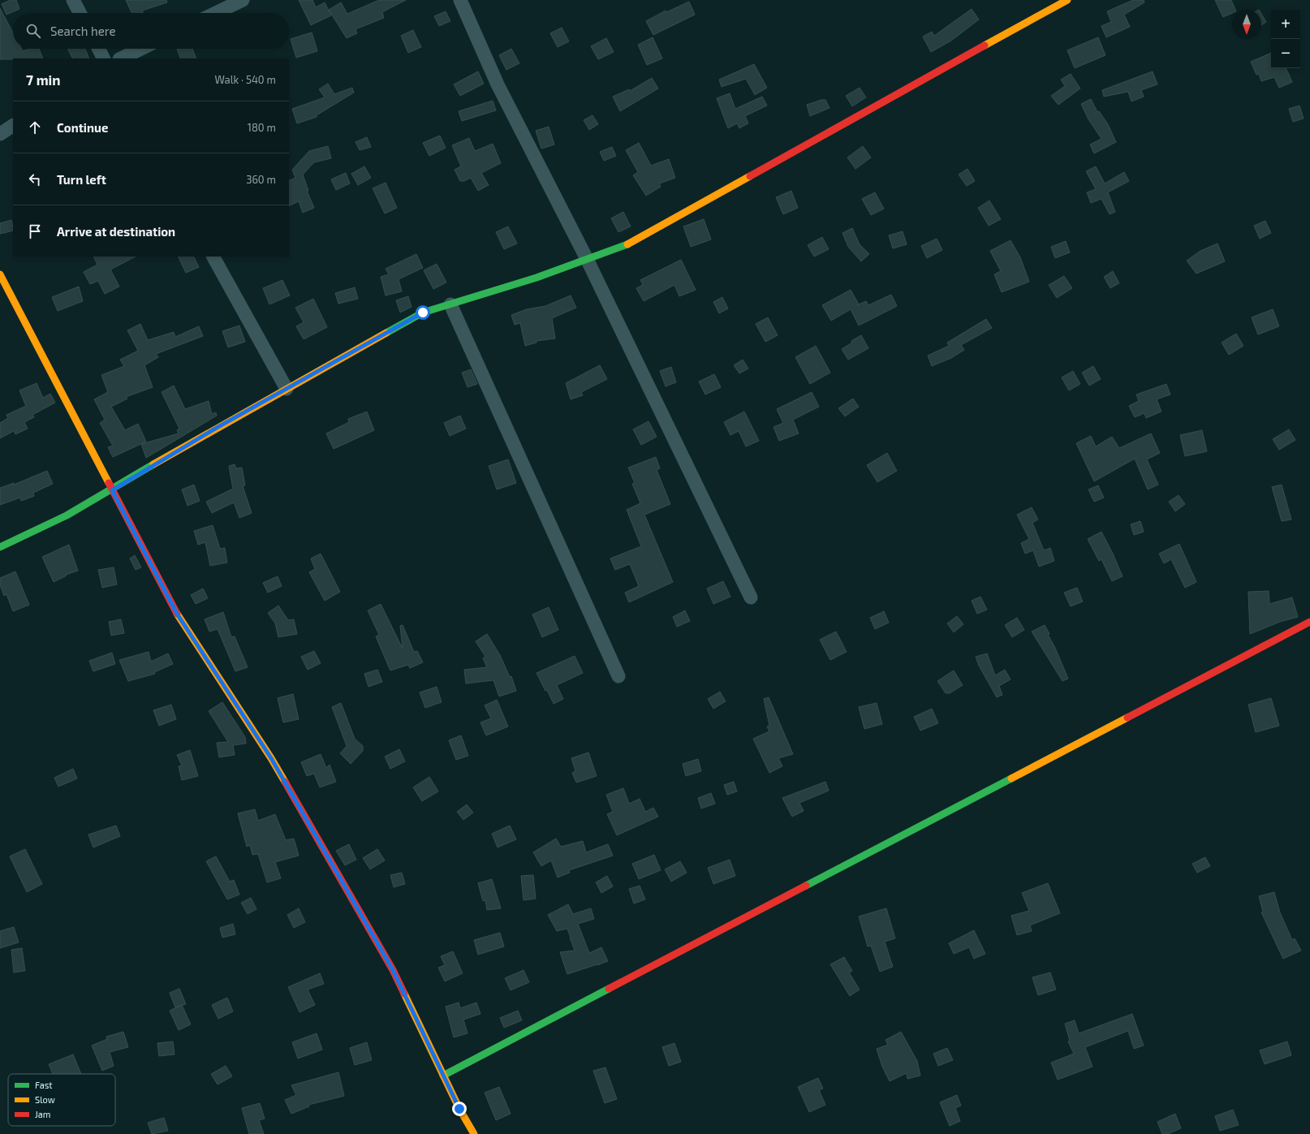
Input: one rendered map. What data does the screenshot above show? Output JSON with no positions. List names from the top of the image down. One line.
{"legend":["Fast","Slow","Jam"],"north":"bottom","page":{"map_buttons":["+","−"],"search":"Search here","heading":["7 min","Walk · 540 m"],"list":[["Continue","180 m"],["Turn left","360 m"],"Arrive at destination"]}}
